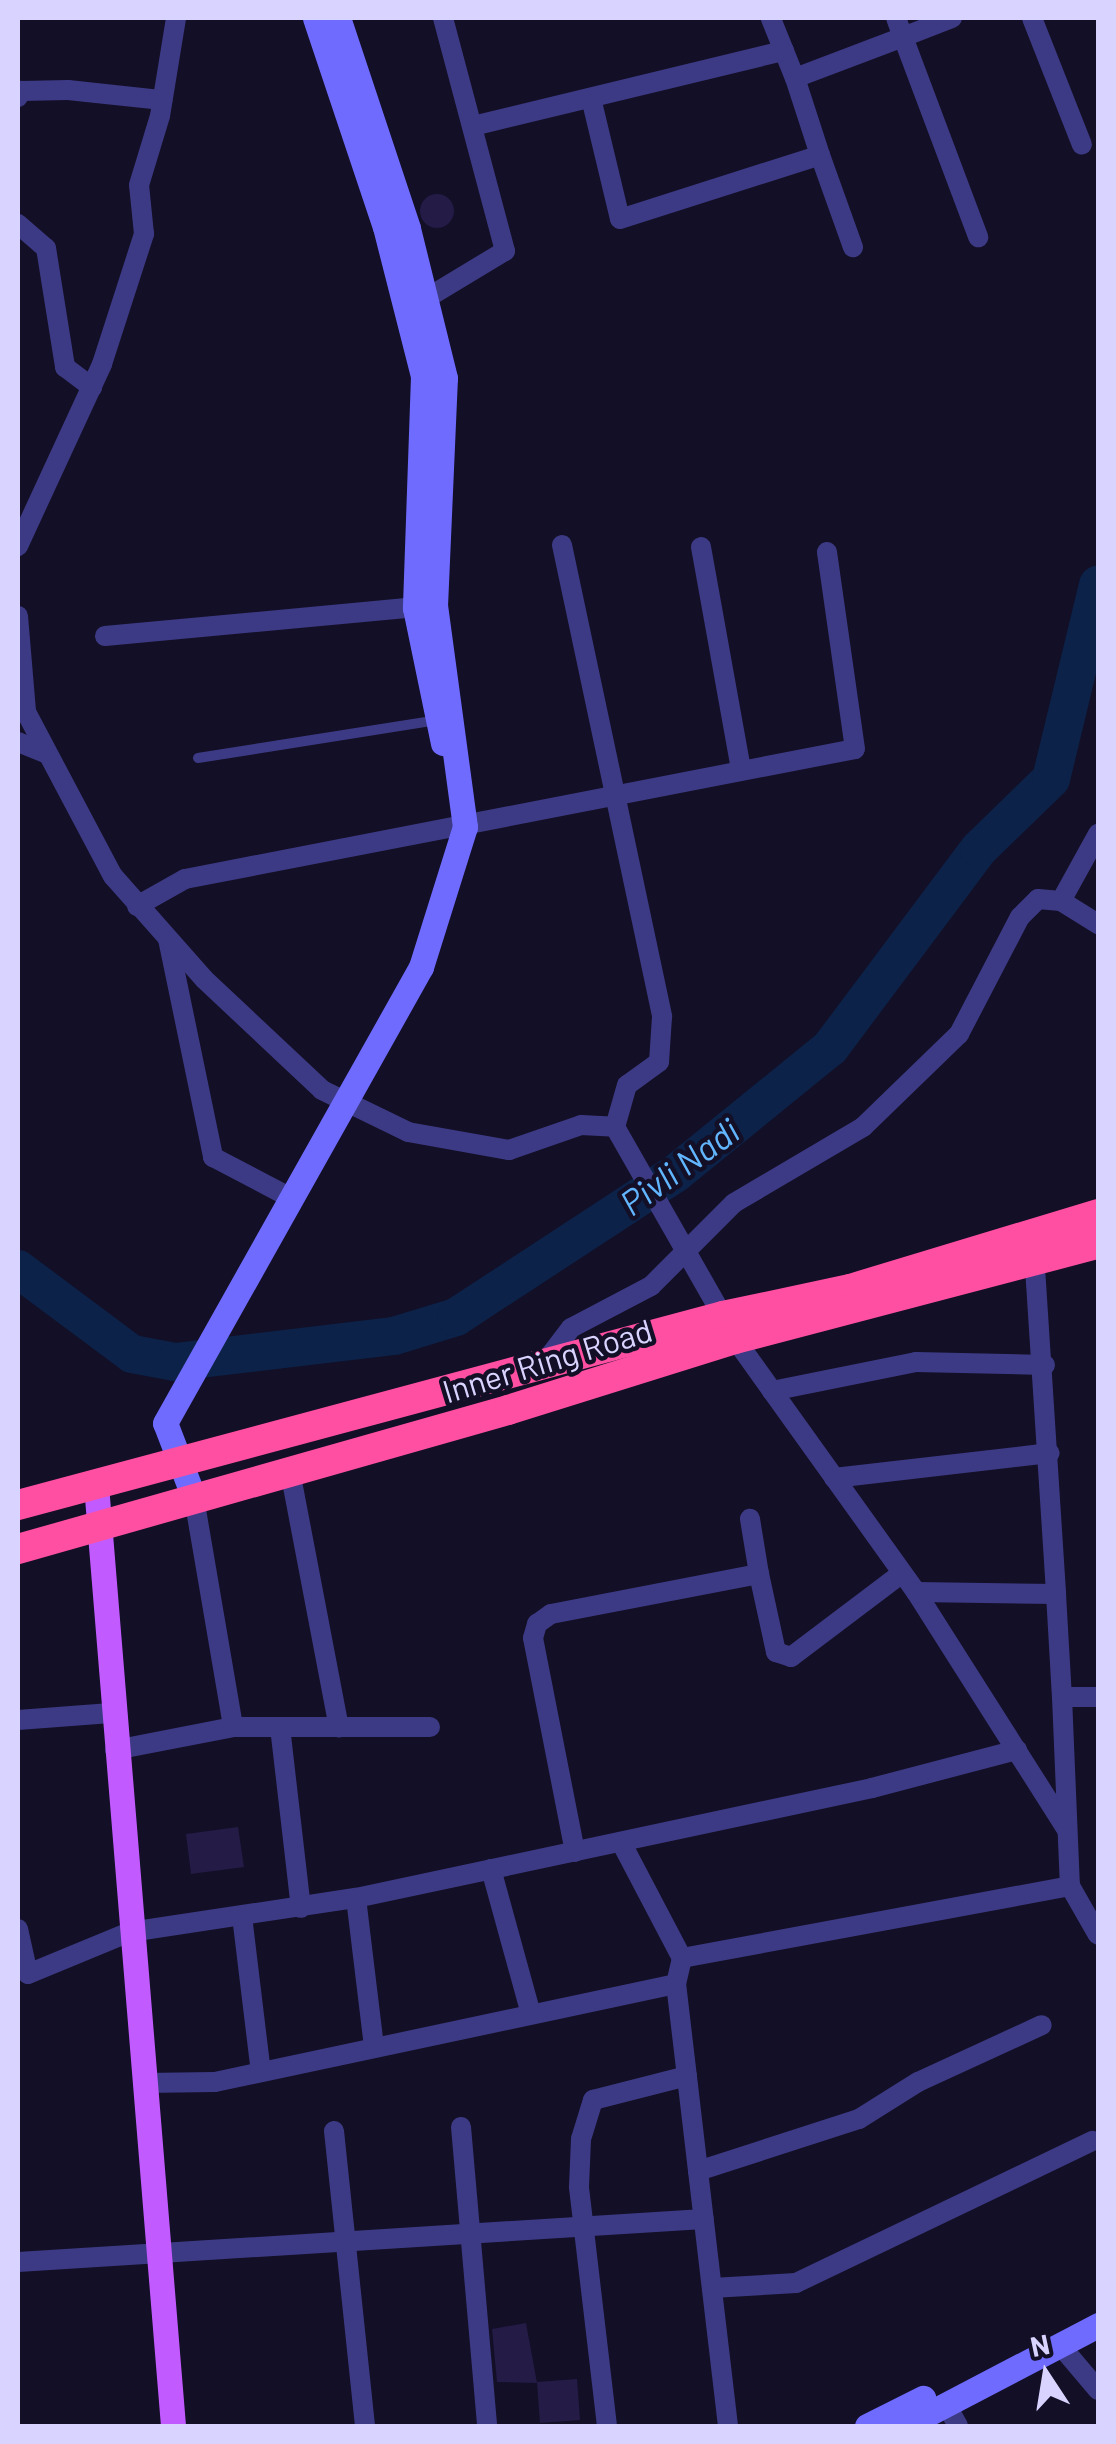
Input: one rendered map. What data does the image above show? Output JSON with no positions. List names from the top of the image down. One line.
{"streets":{"highway":["Inner Ring Road"]},"water":["Pivli Nadi"],"north":"top"}
